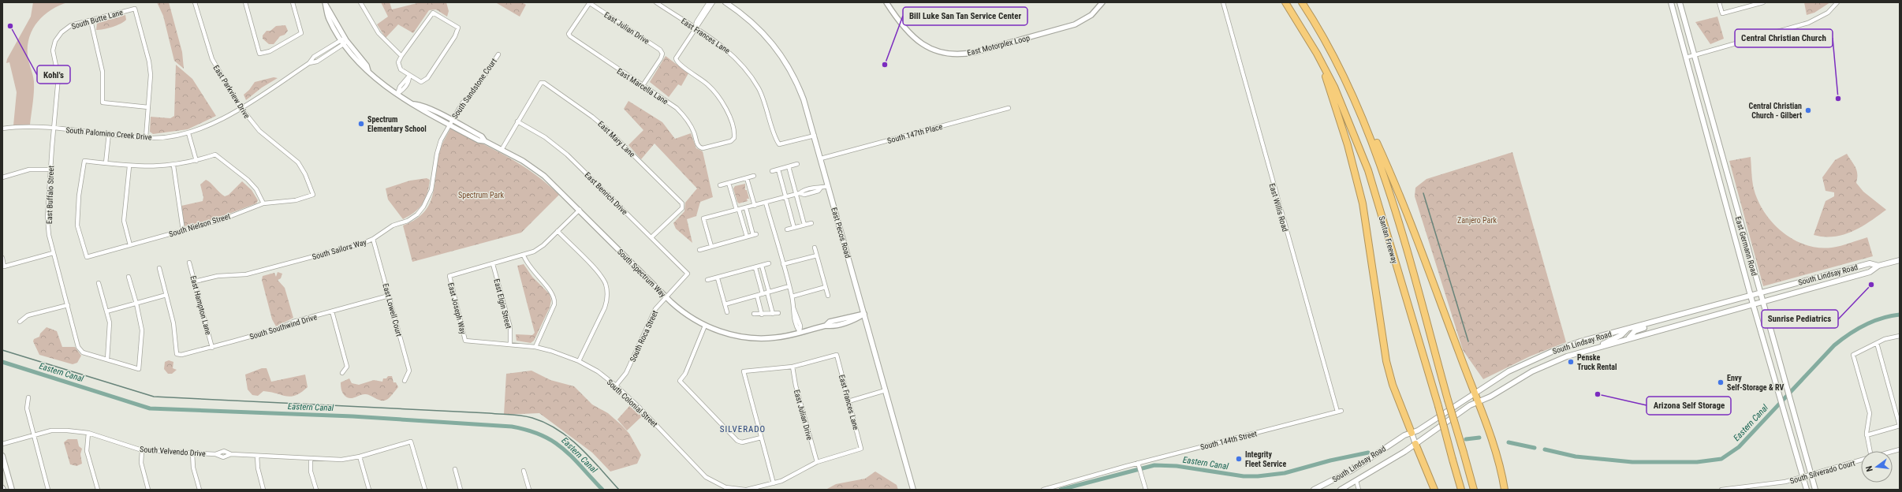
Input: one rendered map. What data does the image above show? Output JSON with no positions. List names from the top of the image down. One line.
{"streets":{"highway":["Santan Freeway"],"main road":["East Pecos Road","East Germann Road","South Lindsay Road"],"street":["South Butte Lane","East Julian Drive","East Frances Lane","East Motorplex Loop","East Marcella Lane","South Sandstone Court","East Parkview Drive","South Palomino Creek Drive","South 147th Place","East Mary Lane","East Benrich Drive","East Buffalo Street","East Willis Road","South Nielson Street","South Sailors Way","South Spectrum Way","East Elgin Street","East Hampton Lane","East Joseph Way","East Lowell Court","South Southwind Drive","South Roca Street","South Colonial Street","South 144th Street","South Velvendo Drive","South Silverado Court"]},"crossings":[["South Butte Lane","East Buffalo Street"],["East Julian Drive","East Frances Lane"],["East Julian Drive","East Marcella Lane"],["East Julian Drive","South Colonial Street"],["East Frances Lane","East Marcella Lane"],["East Frances Lane","East Pecos Road"],["East Frances Lane","South Colonial Street"],["South Sandstone Court","South Sailors Way"],["South Sandstone Court","South Spectrum Way"],["East Parkview Drive","South Palomino Creek Drive"],["East Parkview Drive","South Nielson Street"],["South Palomino Creek Drive","East Buffalo Street"],["South Palomino Creek Drive","South Spectrum Way"],["South 147th Place","East Pecos Road"],["East Mary Lane","East Benrich Drive"],["East Benrich Drive","South Roca Street"],["East Willis Road","South 144th Street"],["East Pecos Road","South Spectrum Way"],["East Germann Road","South Lindsay Road"],["East Germann Road","South Silverado Court"],["South Sailors Way","South Spectrum Way"],["South Sailors Way","East Hampton Lane"],["South Sailors Way","East Lowell Court"],["South Spectrum Way","South Roca Street"],["East Elgin Street","East Joseph Way"],["East Elgin Street","South Colonial Street"],["East Hampton Lane","South Southwind Drive"],["East Joseph Way","South Colonial Street"],["East Lowell Court","South Southwind Drive"],["South Roca Street","South Colonial Street"]],"districts":["SILVERADO"],"water":["Eastern Canal"],"parks":["Spectrum Park","Zanjero Park"],"places":["Kohl's","Bill Luke San Tan Service Center","Central Christian Church","Central Christian Church - Gilbert","Spectrum Elementary School","Sunrise Pediatrics","Penske Truck Rental","Envy Self-Storage & RV","Arizona Self Storage","Integrity Fleet Service"],"north":"left"}
